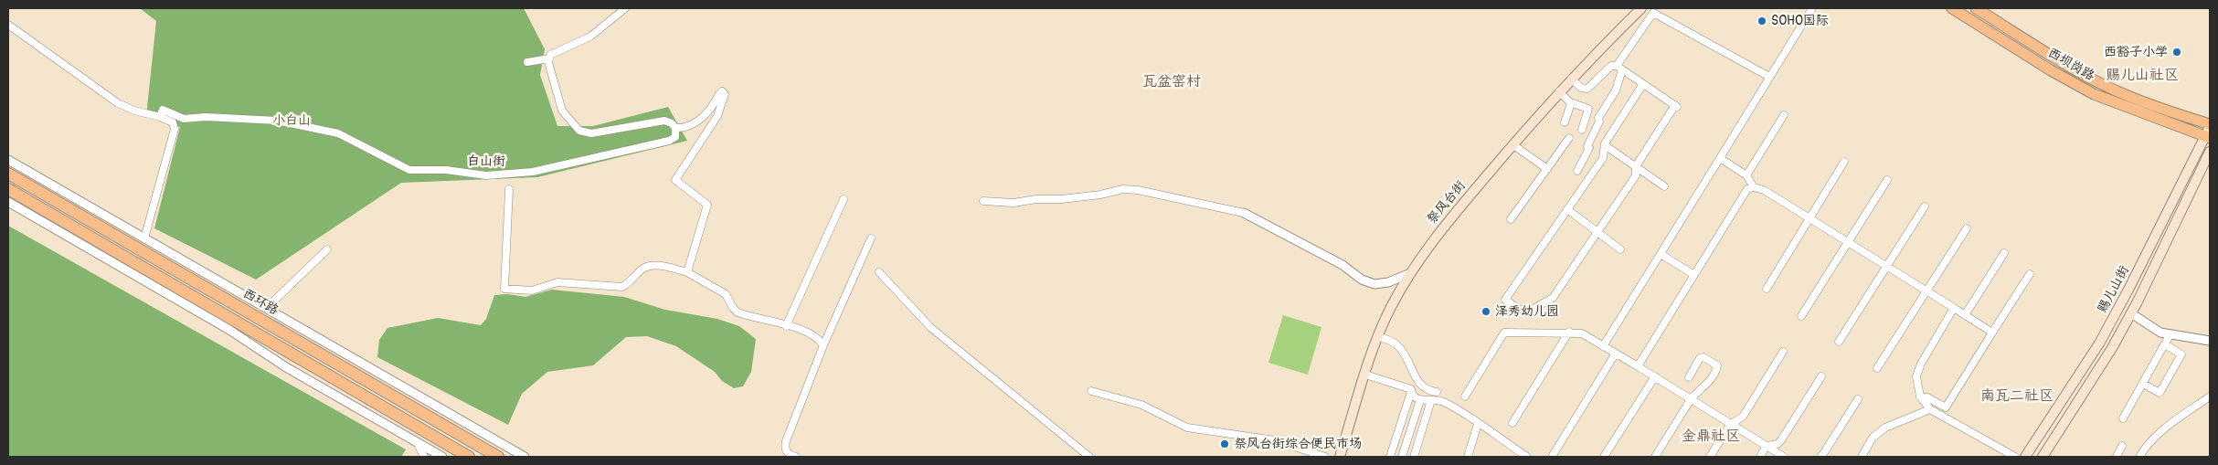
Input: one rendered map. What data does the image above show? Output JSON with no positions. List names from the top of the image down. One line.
{"streets":{"highway":["西环路"],"main road":["西坝岗路","祭风台街","赐儿山街"],"street":["白山街"]},"crossings":[["西坝岗路","赐儿山街"]],"districts":["赐儿山社区","瓦盆窑村","南瓦二社区","金鼎社区"],"parks":["小白山"],"places":["SOHO国际","西豁子小学","泽秀幼儿园","祭风台街综合便民市场"]}
